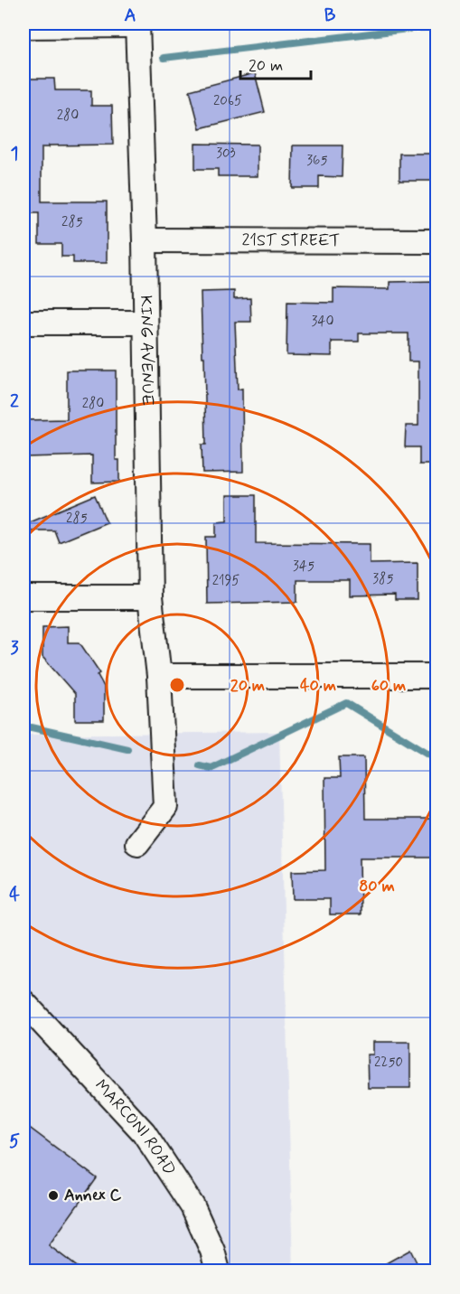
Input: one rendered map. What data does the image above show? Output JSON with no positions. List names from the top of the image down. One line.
{"streets":{"street":["21ST STREET","KING AVENUE","MARCONI ROAD"]},"crossings":[["21ST STREET","KING AVENUE"]],"places":["Annex C"],"house_numbers":["2065","280","303","365","285","340","280","285","345","385","2195","2250"],"scale_bar":"20 m","grid":{"columns":["A","B"],"rows":["1","2","3","4","5"]},"rings":["20 m","40 m","60 m","80 m"]}
